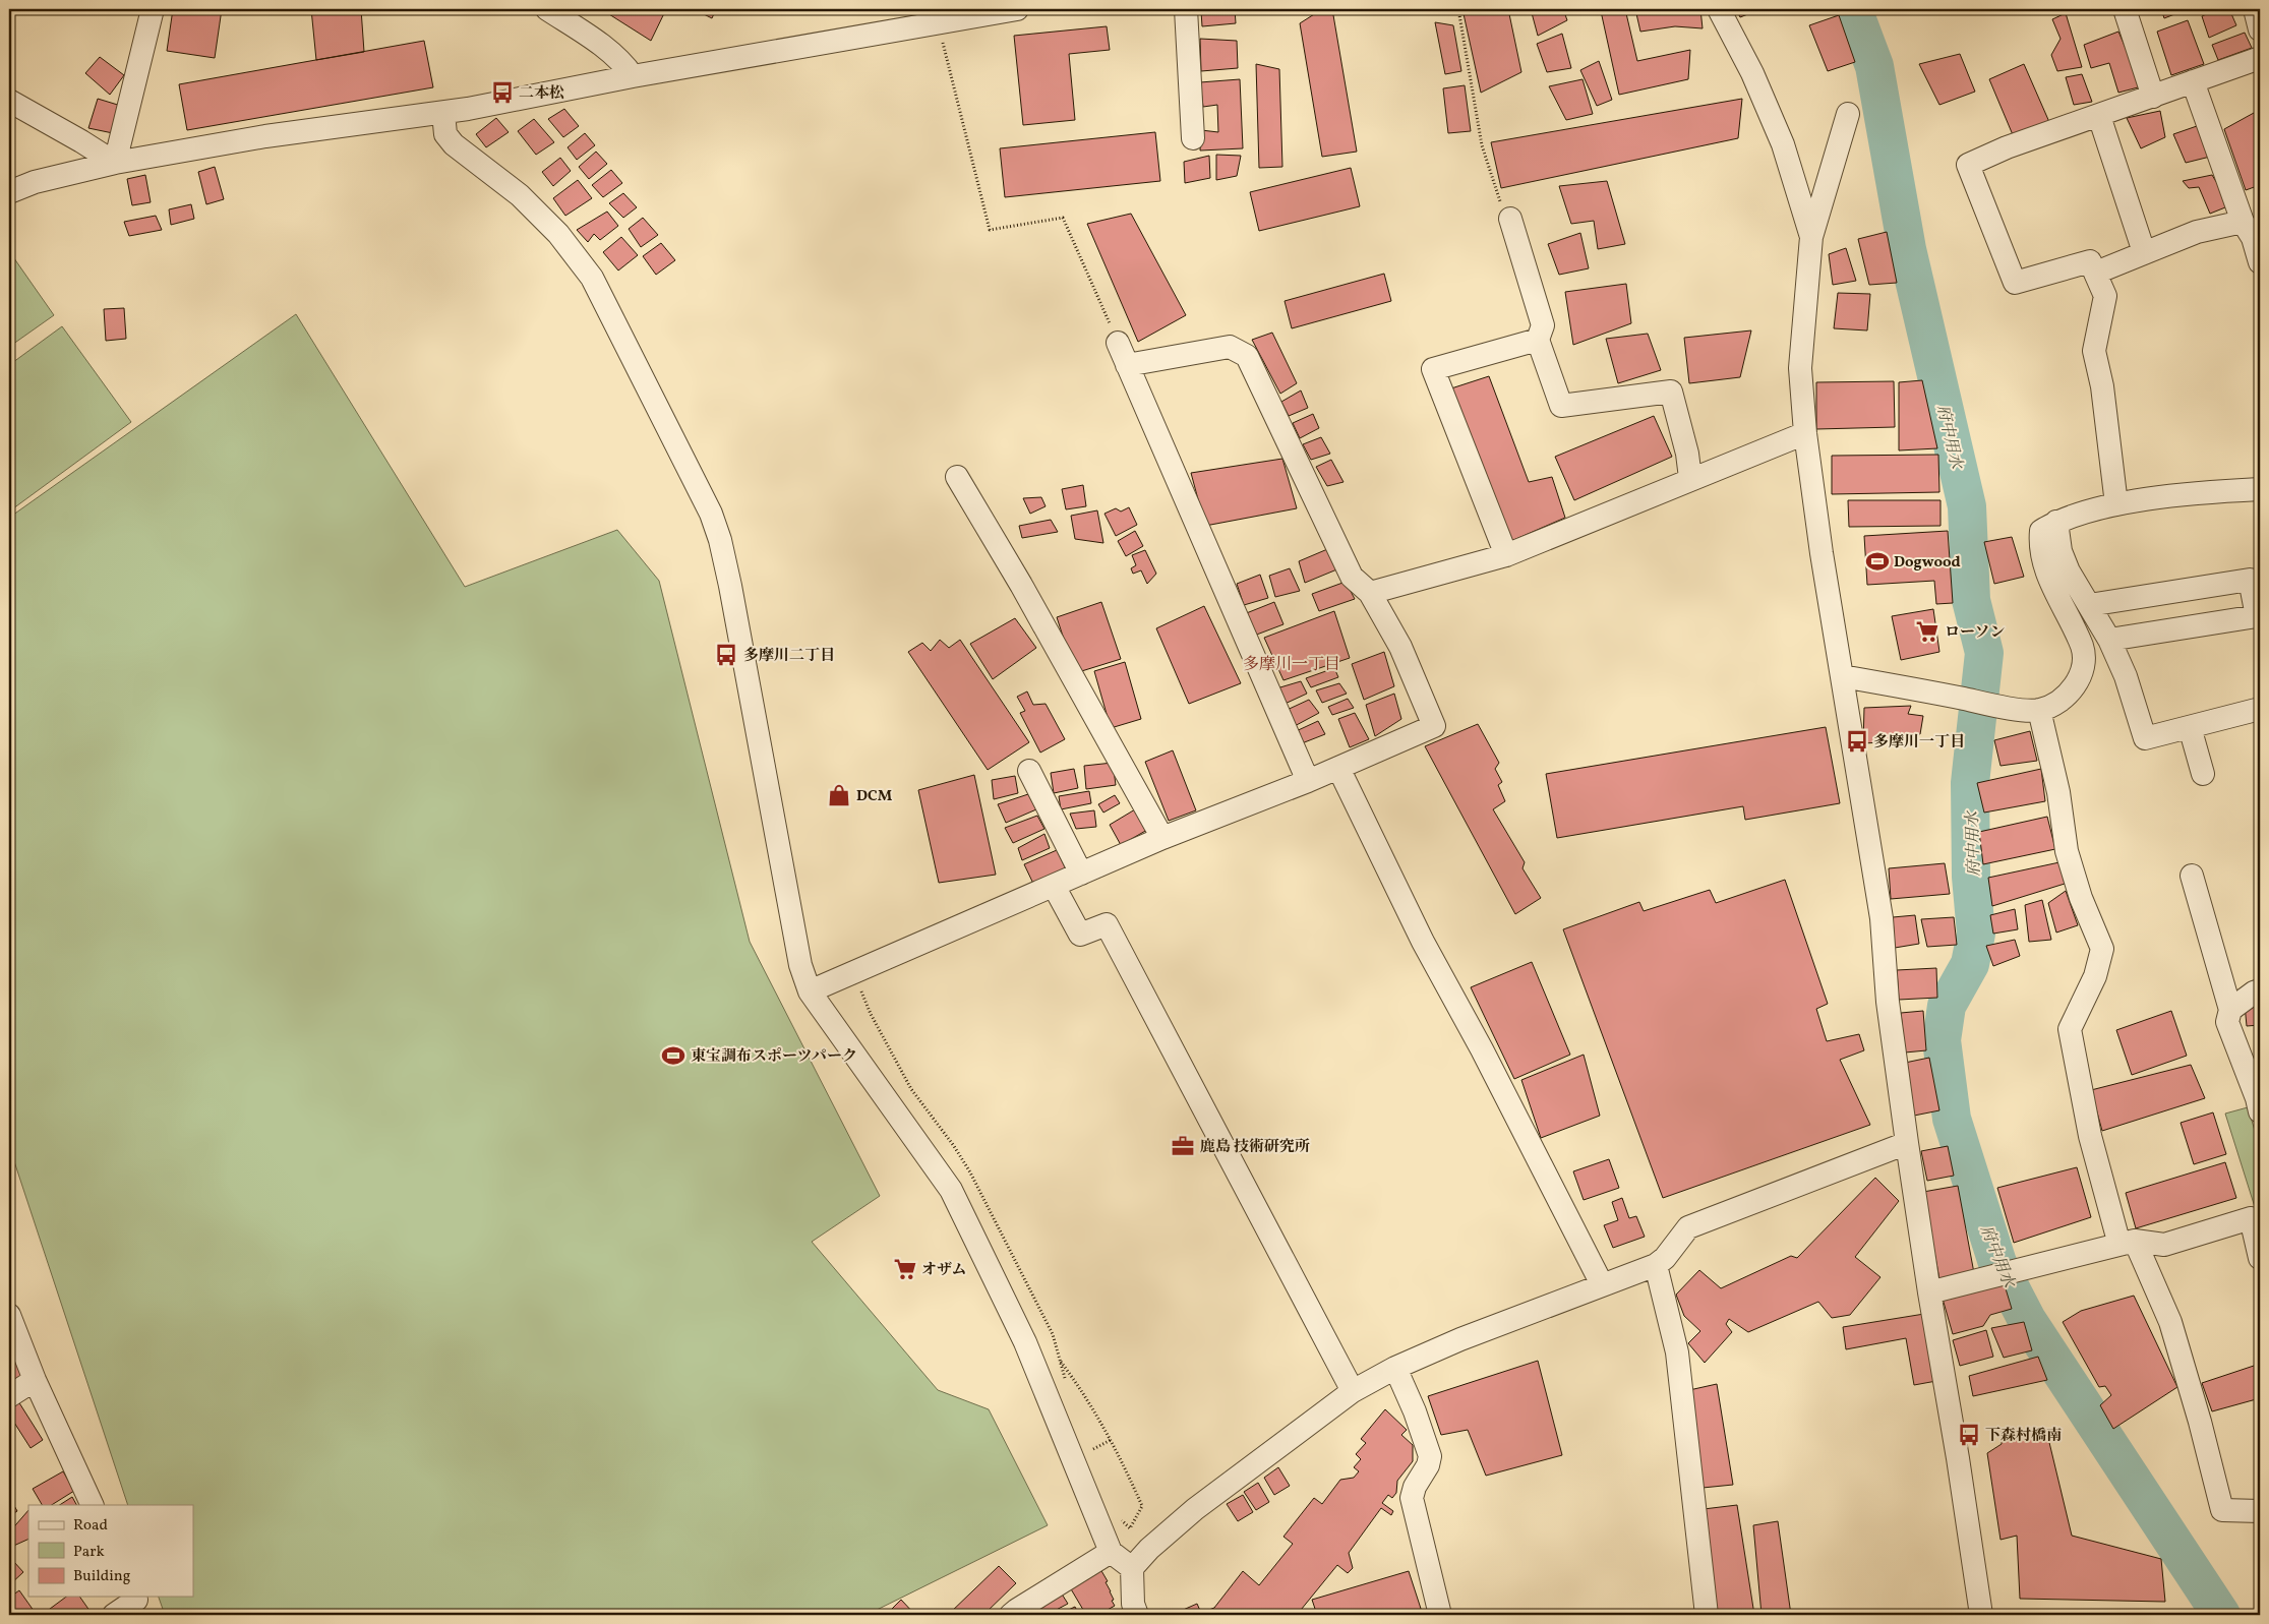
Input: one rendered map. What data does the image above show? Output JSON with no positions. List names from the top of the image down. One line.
{"districts":["多摩川一丁目"],"water":["府中用水"],"places":{"bus stop":["二本松","多摩川二丁目","多摩川一丁目","下森村橋南"],"sports":["Dogwood","東宝調布スポーツパーク"],"supermarket":["ローソン","オザム"],"shop":["DCM"],"office":["鹿島 技術研究所"]},"legend":["Road","Park","Building"]}
